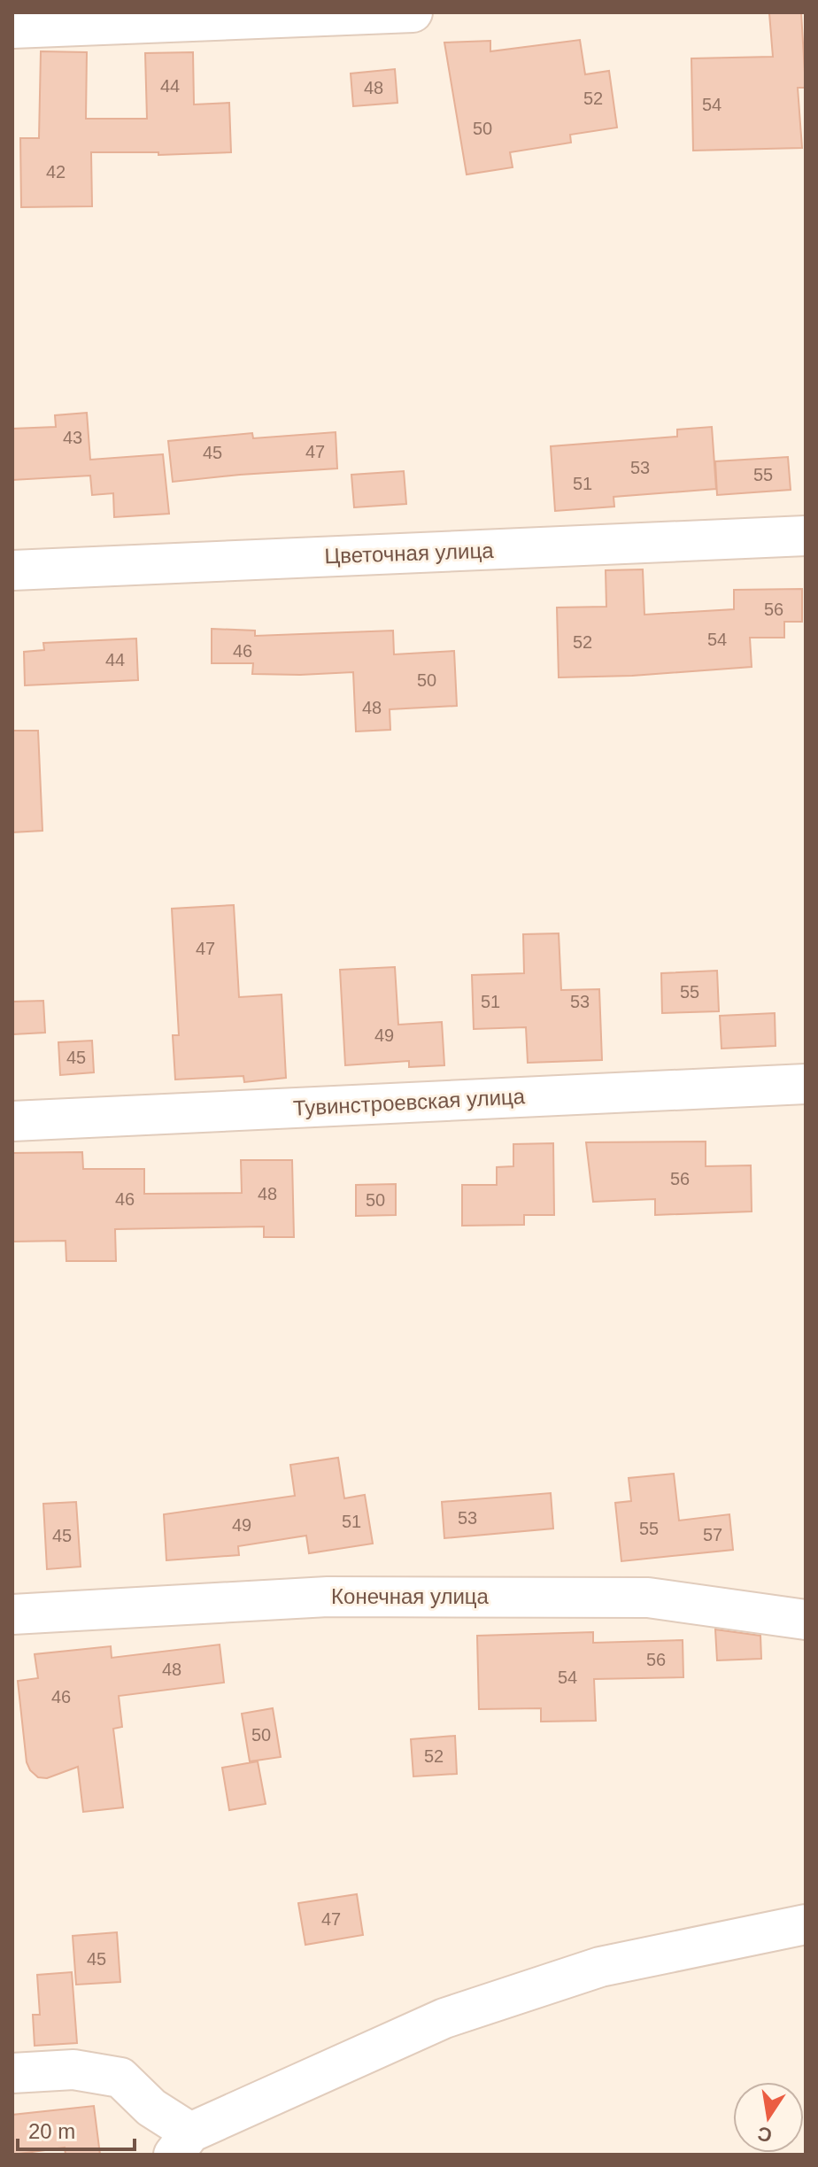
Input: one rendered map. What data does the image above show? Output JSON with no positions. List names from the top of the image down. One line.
{"streets":{"street":["Цветочная улица","Тувинстроевская улица","Конечная улица"]},"house_numbers":["44","48","52","54","50","42","43","47","45","53","55","51","56","54","52","46","44","50","48","47","55","51","53","49","45","56","48","46","50","53","51","49","55","57","45","56","48","54","46","50","52","47","45"],"scale_bar":"20 m","north":"bottom"}
